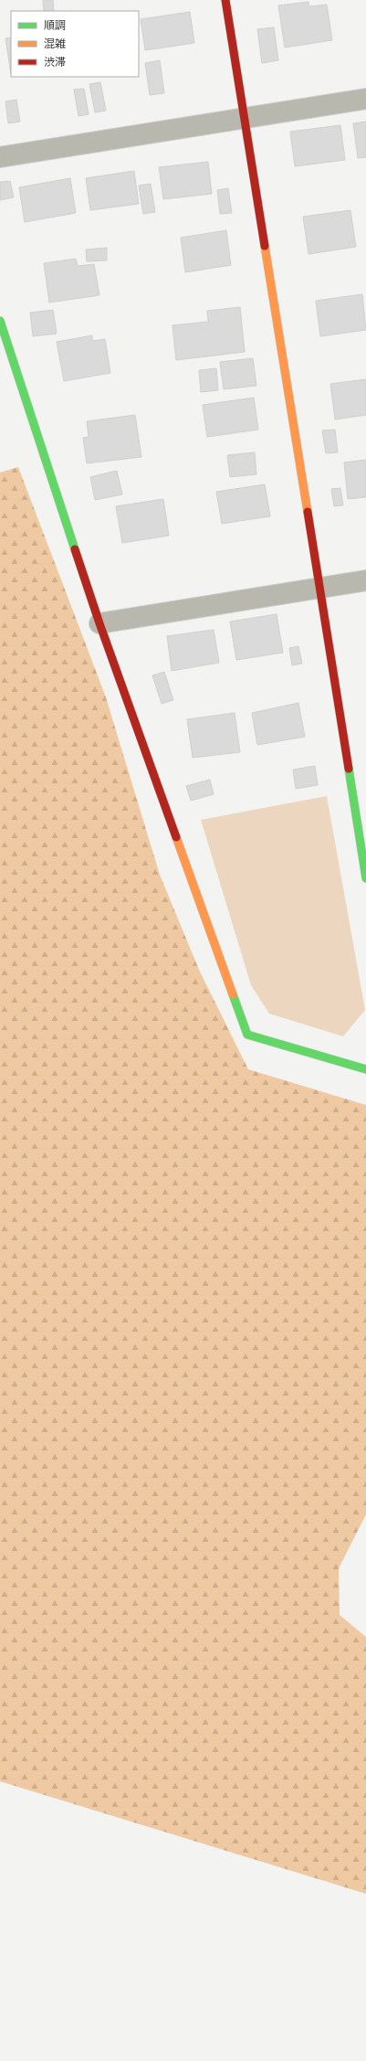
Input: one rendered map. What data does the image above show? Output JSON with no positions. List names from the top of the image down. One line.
{"legend":["順調","混雑","渋滞"]}
